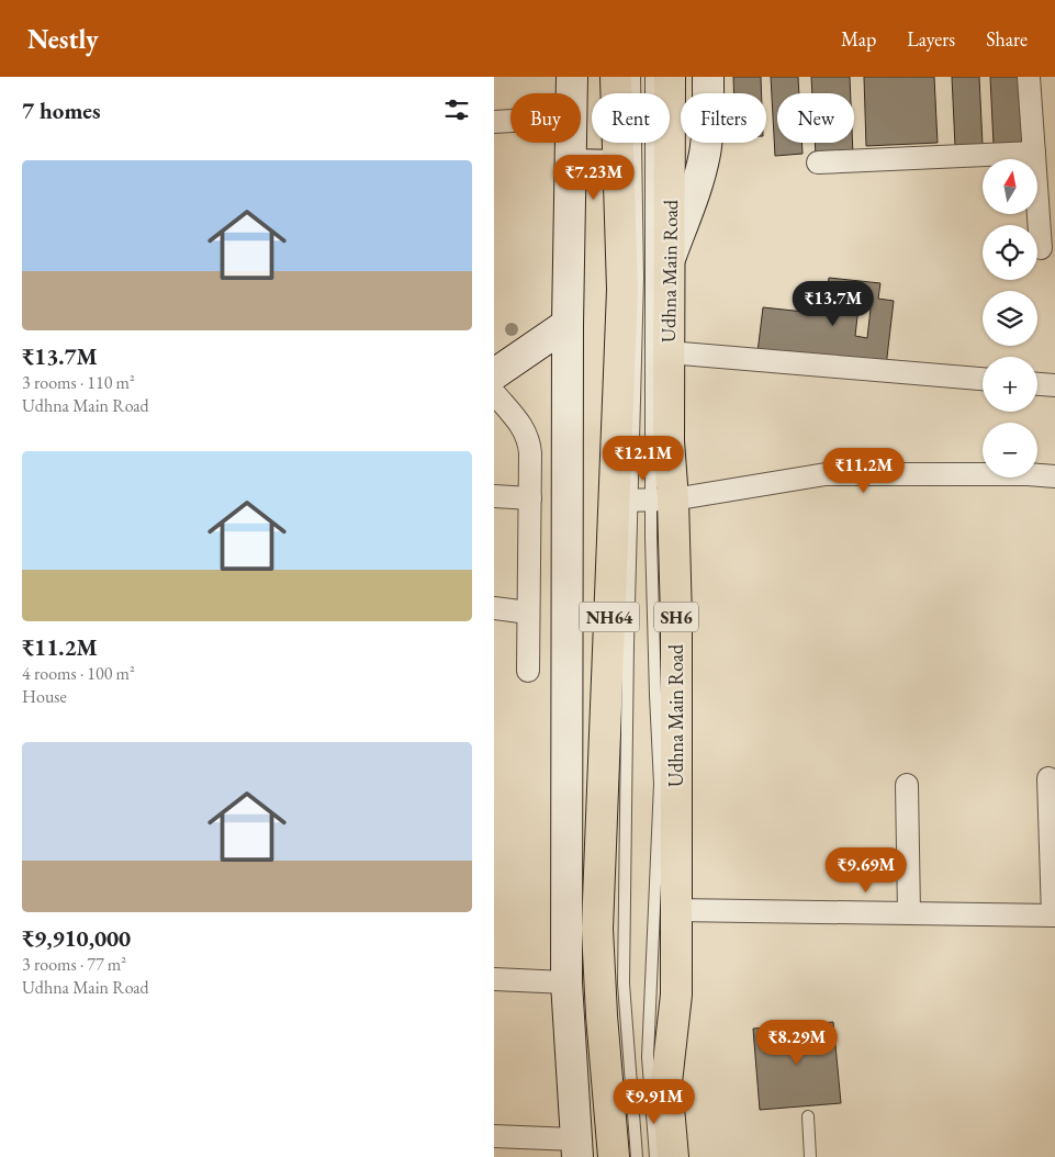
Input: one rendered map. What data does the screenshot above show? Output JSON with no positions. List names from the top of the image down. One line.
{"streets":{"highway":["Udhna Main Road","NH64","SH6"]},"crossings":[["Udhna Main Road","NH64"]],"north":"top","page":{"header":"Nestly","nav":["Map","Layers","Share"],"heading":"7 homes","chip":["Buy","Rent","Filters","New"],"list":[{"name":"₹13.7M","note":"3 rooms · 110 m² · Udhna Main Road"},{"name":"₹11.2M","note":"4 rooms · 100 m² · House"},{"name":"₹9,910,000","note":"3 rooms · 77 m² · Udhna Main Road"}],"price":["₹7.23M","₹13.7M","₹12.1M","₹11.2M","₹9.69M","₹8.29M","₹9.91M"],"map_buttons":["+","−"]}}
